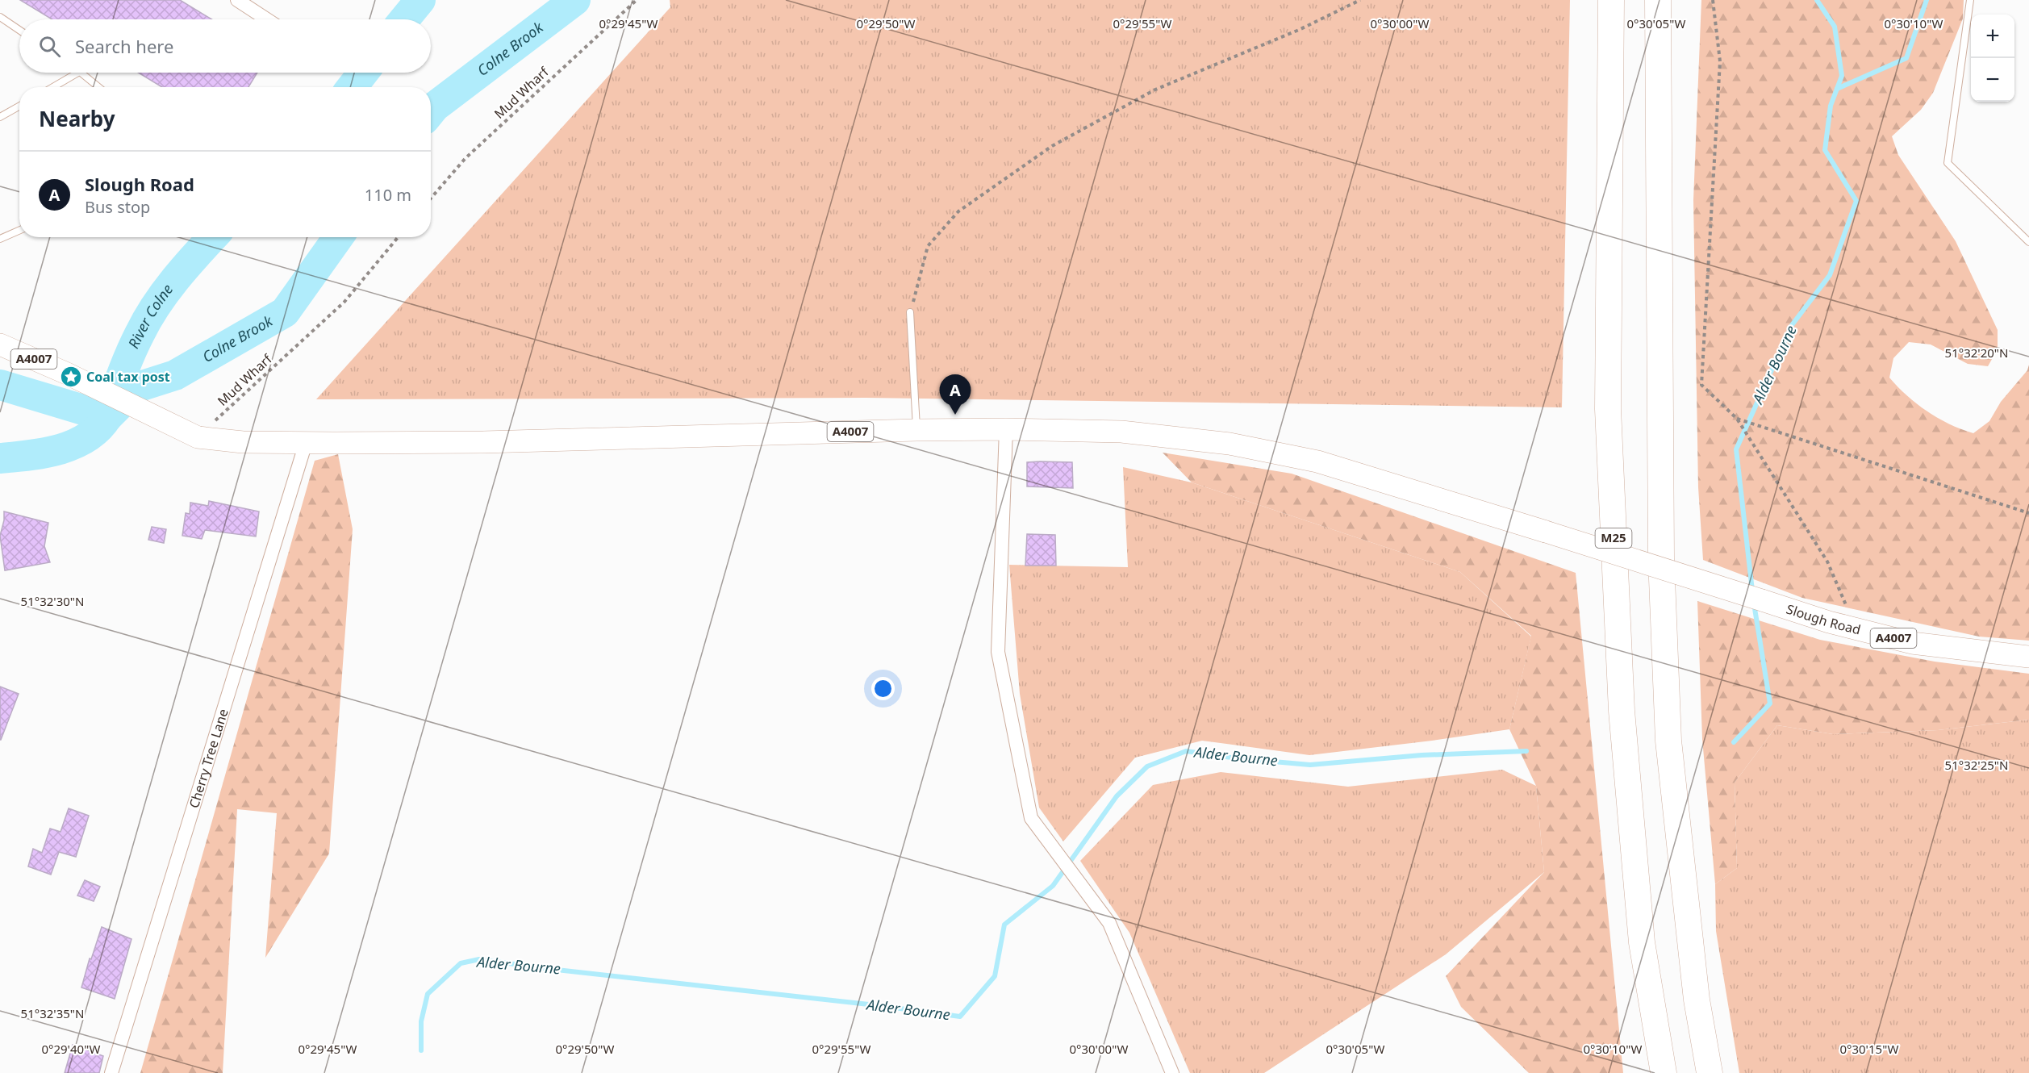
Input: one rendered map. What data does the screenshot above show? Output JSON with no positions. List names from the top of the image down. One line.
{"streets":{"highway":["M25"],"main road":["A4007","Slough Road"],"street":["Cherry Tree Lane"],"path":["Mud Wharf"]},"crossings":[["Mud Wharf","A4007"],["A4007","Slough Road"],["A4007","Cherry Tree Lane"]],"water":["Colne Brook","River Colne","Alder Bourne"],"places":{"place":["Coal tax post"]},"page":{"map_buttons":["+","−"],"search":"Search here","heading":"Nearby","list":[{"mark":"A","name":"Slough Road","note":"Bus stop","value":"110 m"}],"pins":"A"},"coordinates":["0°29'45\"W","0°29'50\"W","0°29'55\"W","0°30'00\"W","0°30'05\"W","0°30'10\"W","51°32'20\"N","51°32'30\"N","51°32'25\"N","51°32'35\"N","0°29'40\"W","0°30'15\"W"]}
